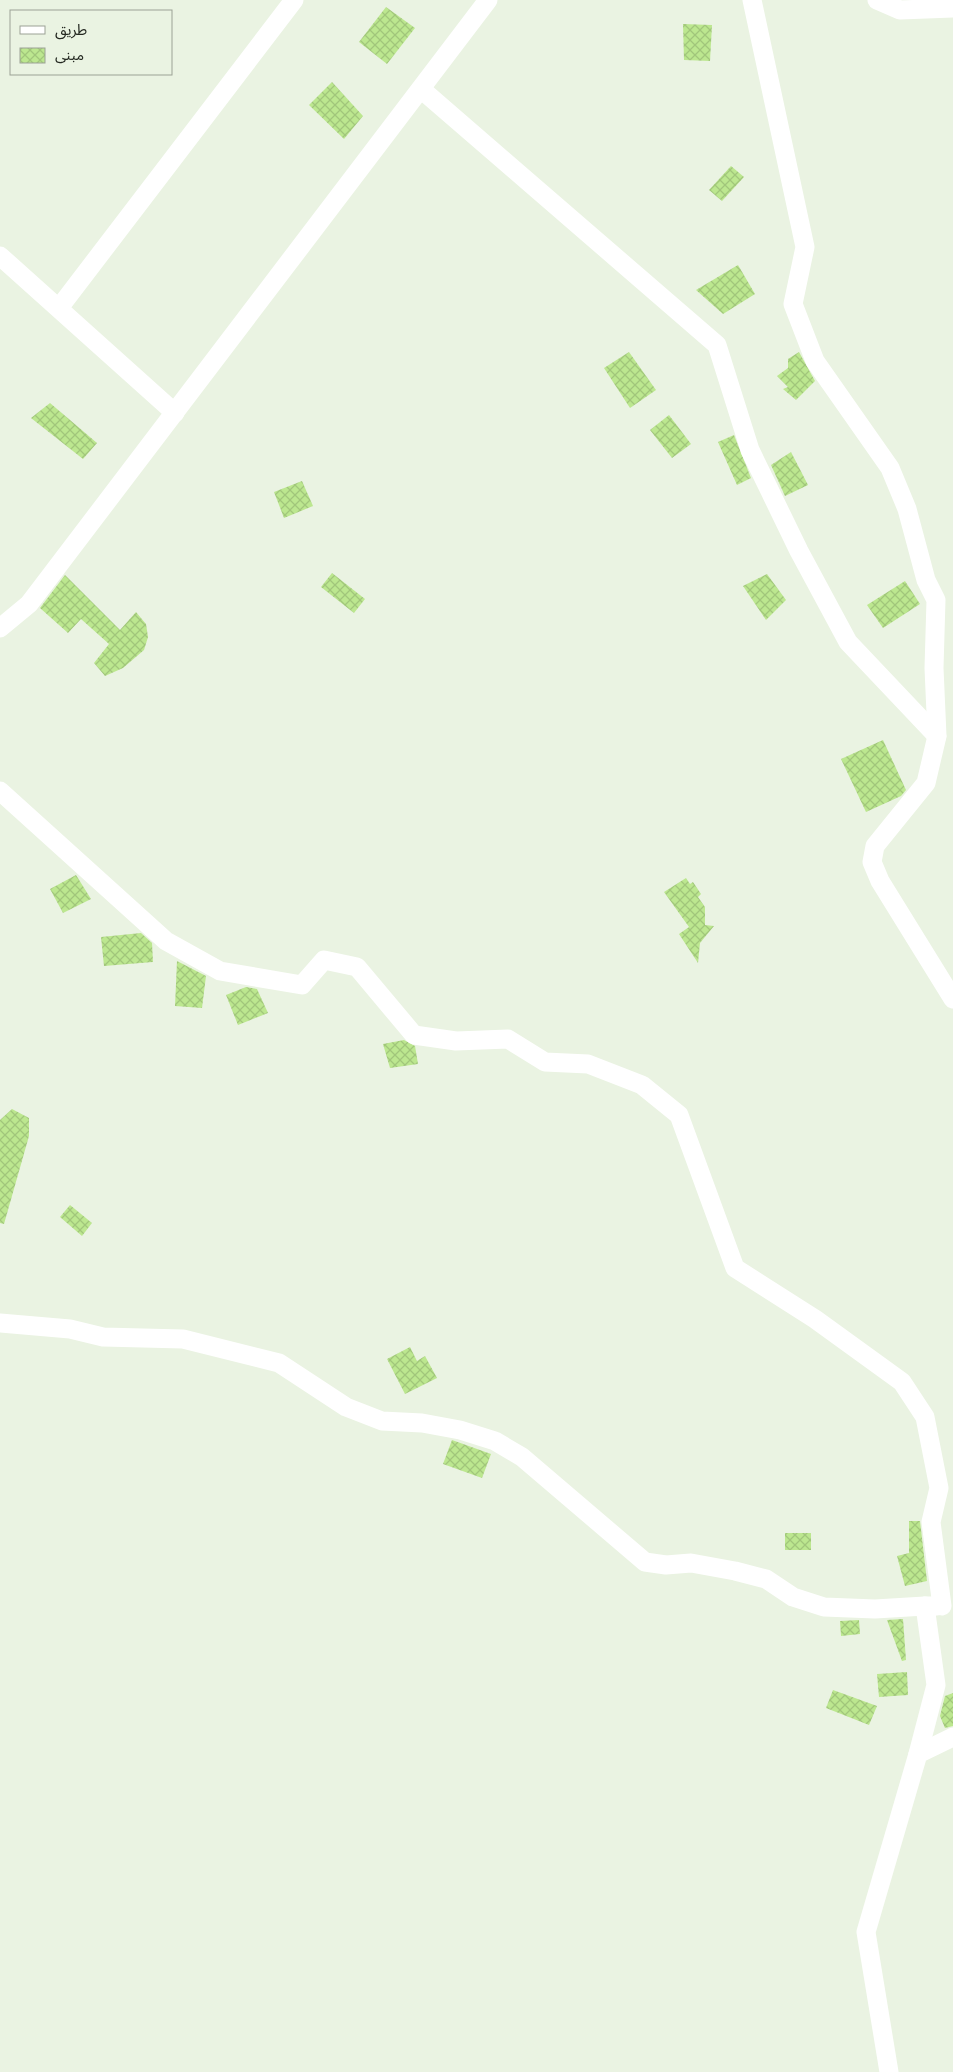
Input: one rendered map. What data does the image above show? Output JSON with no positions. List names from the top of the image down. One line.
{"legend":["طريق","مبنى"]}
